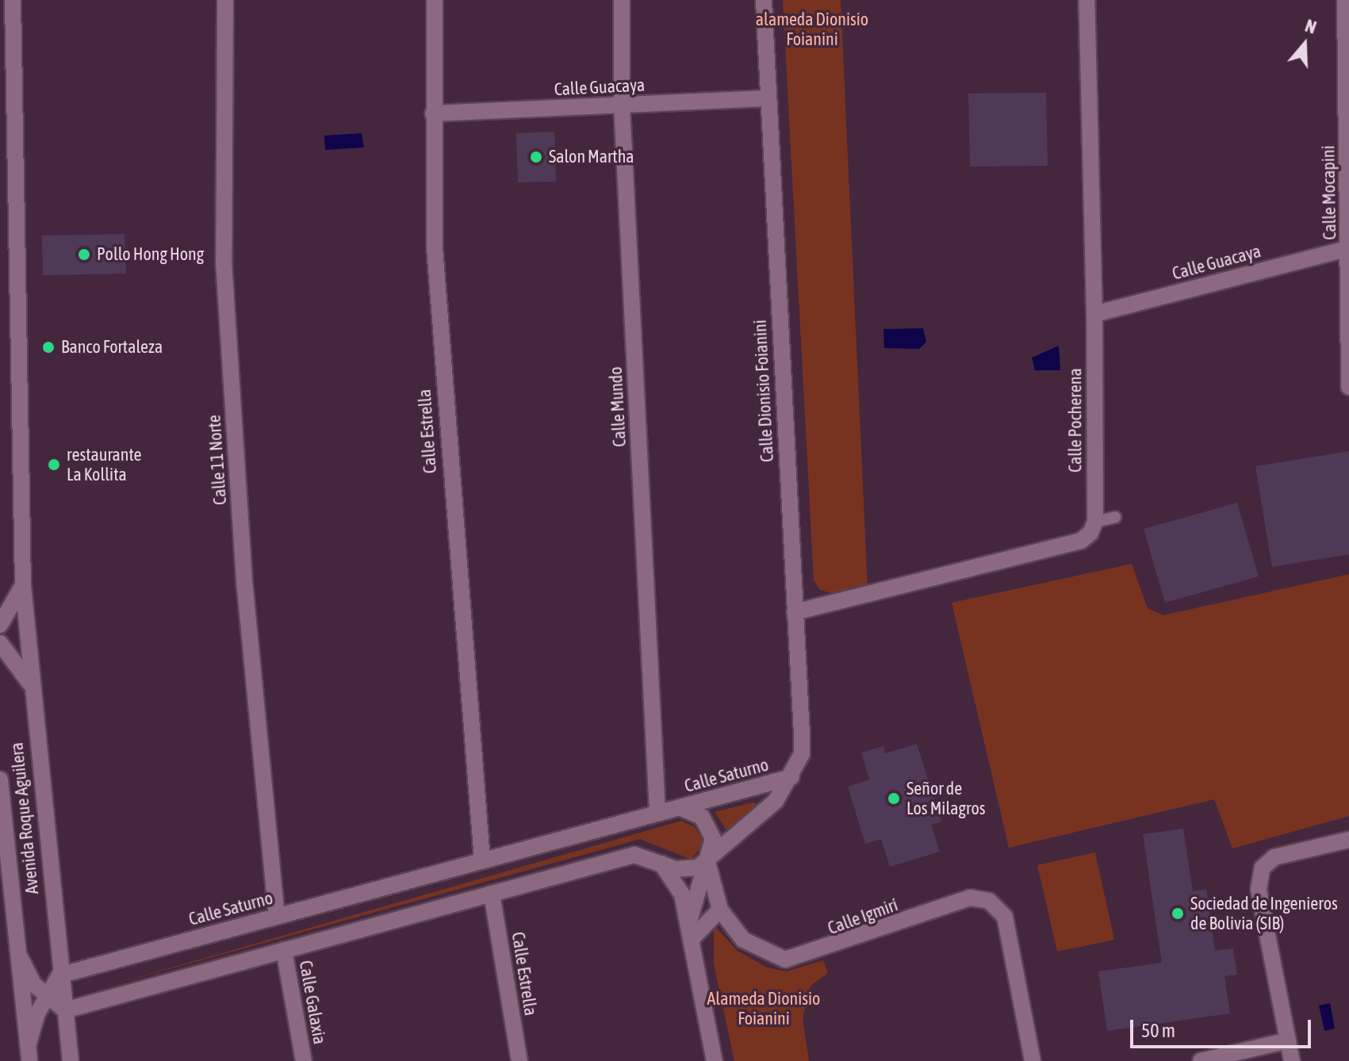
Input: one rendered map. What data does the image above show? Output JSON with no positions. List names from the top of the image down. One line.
{"streets":{"street":["Calle Guacaya","Calle Mocapini","Calle Dionisio Foianini","Calle Mundo","Calle Pocherena","Calle Estrella","Calle 11 Norte","Calle Saturno","Avenida Roque Aguilera","Calle Igmirí","Calle Galaxia"]},"crossings":[["Calle Guacaya","Calle Mocapini"],["Calle Guacaya","Calle Dionisio Foianini"],["Calle Guacaya","Calle Mundo"],["Calle Guacaya","Calle Pocherena"],["Calle Guacaya","Calle Estrella"],["Calle Dionisio Foianini","Calle Saturno"],["Calle Mundo","Calle Saturno"],["Calle Estrella","Calle Saturno"],["Calle 11 Norte","Calle Saturno"],["Calle Saturno","Avenida Roque Aguilera"],["Calle Saturno","Calle Igmirí"],["Calle Saturno","Calle Galaxia"]],"parks":["alameda Dionisio Foianini","Alameda Dionisio Foianini"],"places":["Salon Martha","Pollo Hong Hong","Banco Fortaleza","restaurante La Kollita","Señor de Los Milagros","Sociedad de Ingenieros de Bolivia (SIB)"],"scale_bar":"50 m","north":"top"}
